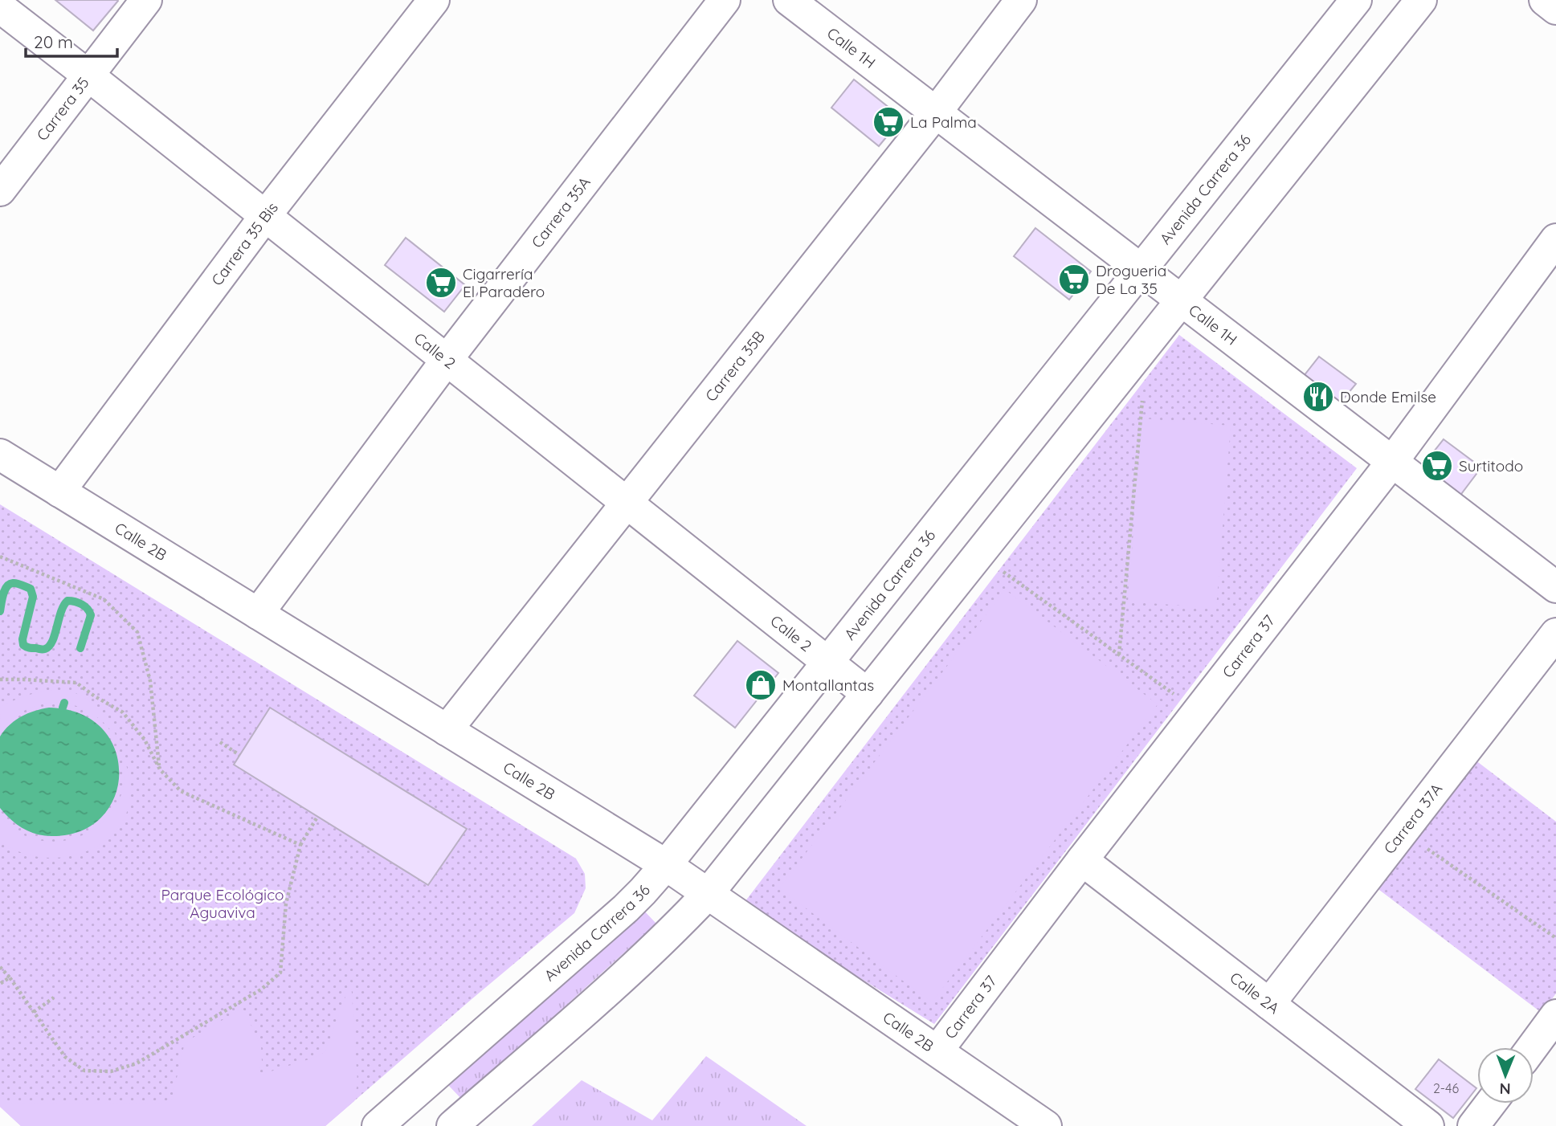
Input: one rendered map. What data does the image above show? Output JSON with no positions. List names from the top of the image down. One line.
{"streets":{"street":["Calle 1H","Carrera 35","Avenida Carrera 36","Carrera 35A","Carrera 35 Bis","Calle 2","Carrera 35B","Calle 2B","Carrera 37","Carrera 37A","Calle 2A"]},"crossings":[["Calle 1H","Avenida Carrera 36"],["Calle 1H","Carrera 35B"],["Calle 1H","Carrera 37"],["Carrera 35","Calle 2"],["Avenida Carrera 36","Calle 2"],["Avenida Carrera 36","Calle 2B"],["Carrera 35A","Calle 2"],["Carrera 35A","Calle 2B"],["Carrera 35 Bis","Calle 2"],["Carrera 35 Bis","Calle 2B"],["Calle 2","Carrera 35B"],["Carrera 35B","Calle 2B"],["Calle 2B","Carrera 37"],["Carrera 37","Calle 2A"],["Carrera 37A","Calle 2A"]],"parks":["Parque Ecológico Aguaviva"],"places":{"supermarket":["La Palma","Drogueria De La 35","Cigarrería El Paradero","Surtitodo"],"restaurant":["Donde Emilse"],"shop":["Montallantas"]},"house_numbers":["2-46"],"scale_bar":"20 m","north":"bottom"}
